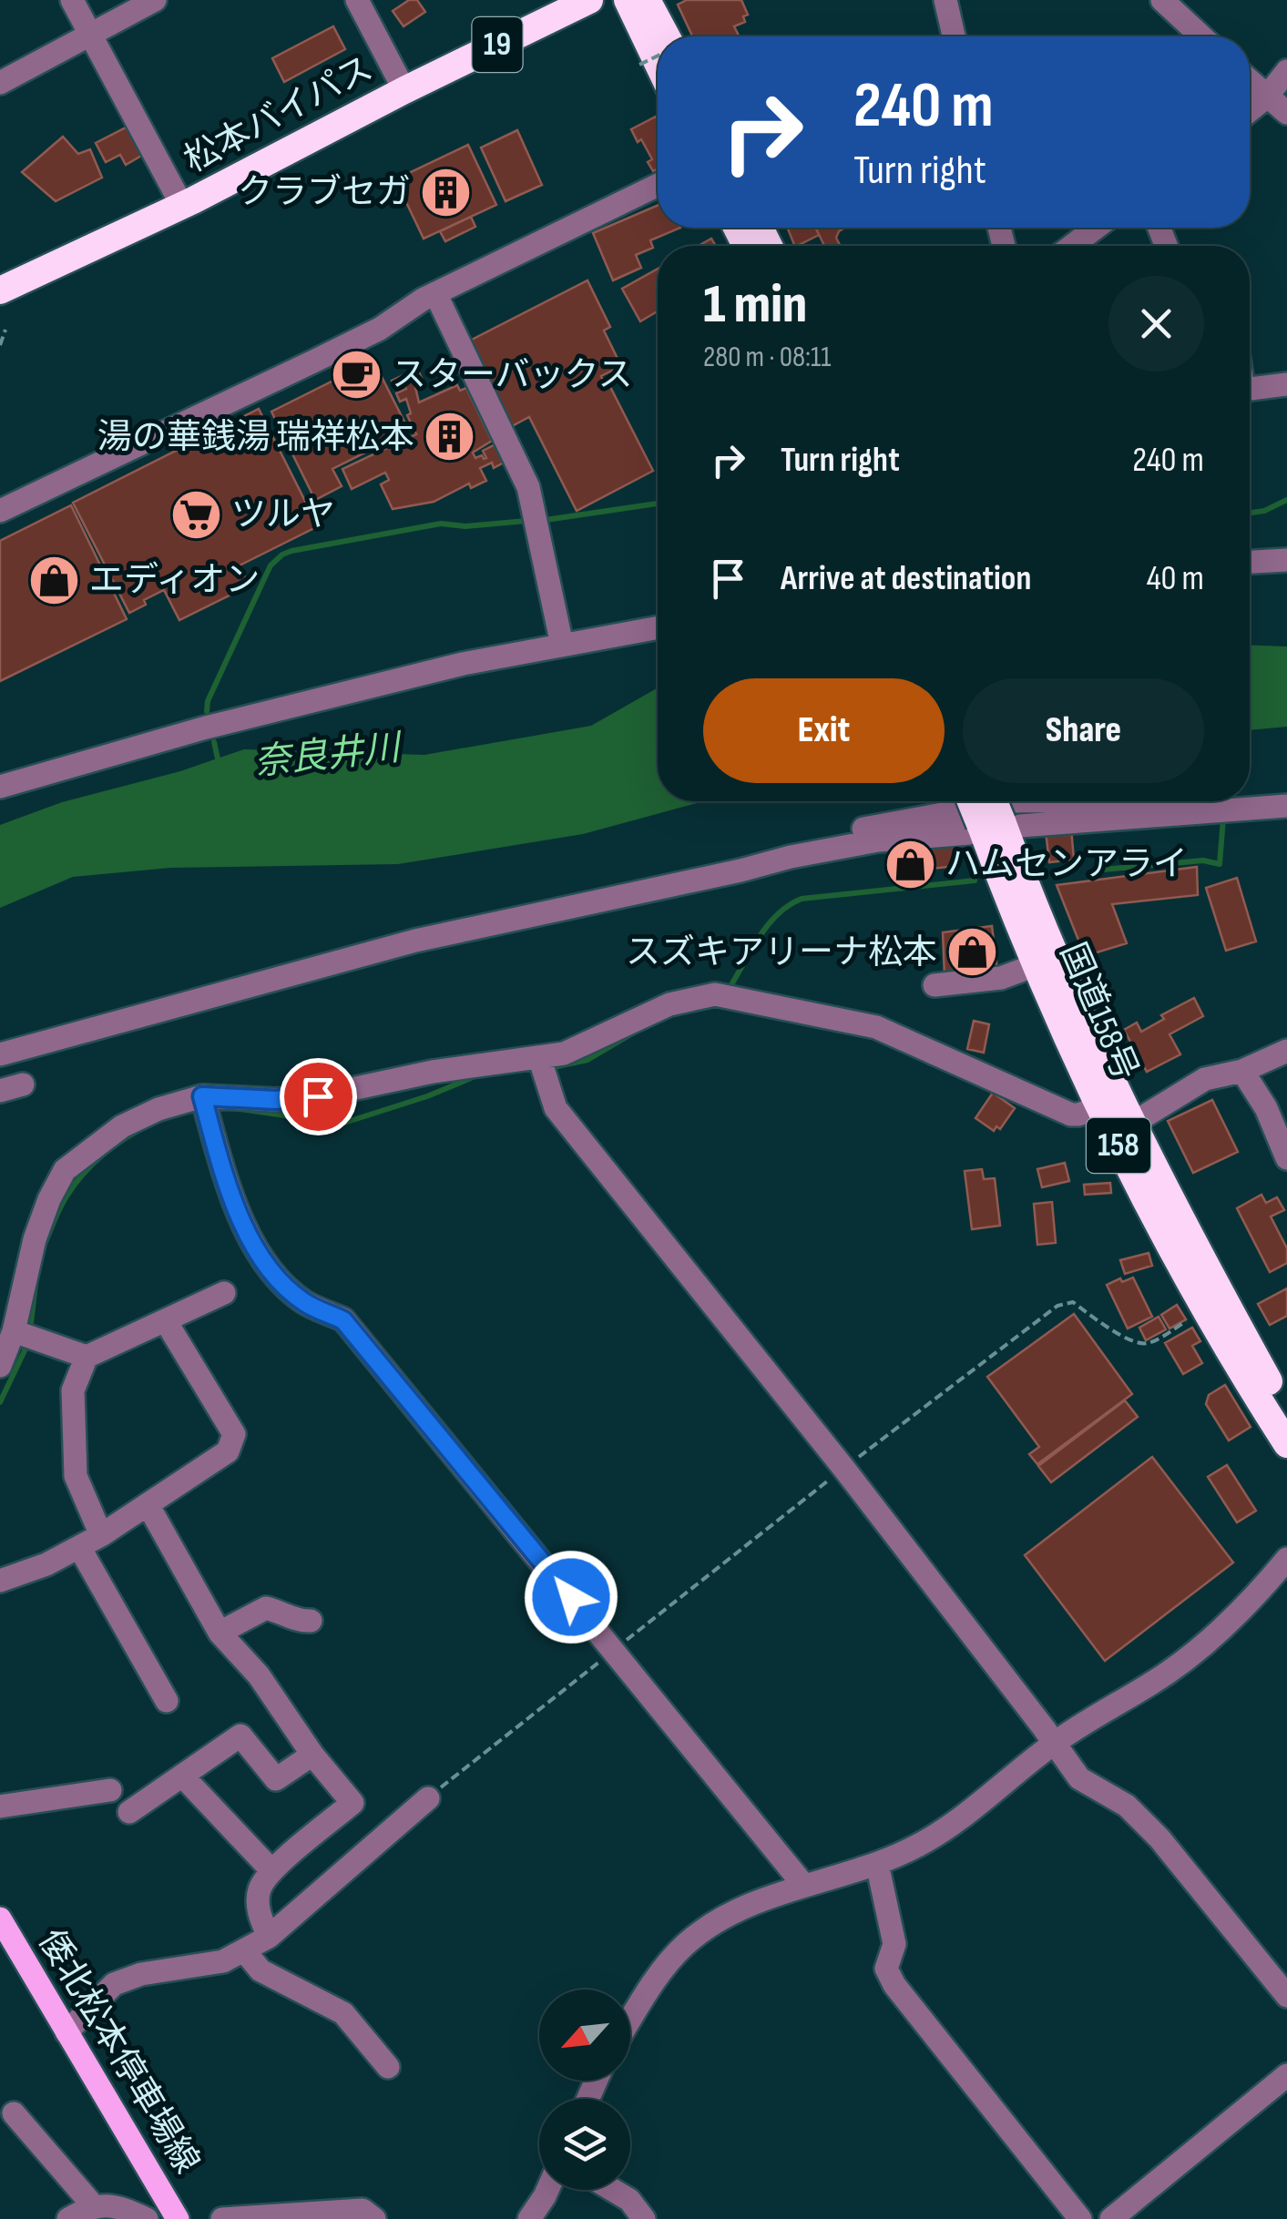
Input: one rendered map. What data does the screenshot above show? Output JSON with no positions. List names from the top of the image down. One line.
{"streets":{"highway":["19","松本バイパス","国道158号","158"],"main road":["倭北松本停車場線"]},"water":["奈良井川"],"places":{"building":["クラブセガ","湯の華銭湯 瑞祥松本"],"cafe":["スターバックス"],"supermarket":["ツルヤ"],"shop":["エディオン","ハムセンアライ","スズキアリーナ松本"]},"north":"bottom left","page":{"turn":["240 m","Turn right"],"heading":["1 min","280 m · 08:11"],"list":[{"name":"Turn right","value":"240 m"},{"name":"Arrive at destination","value":"40 m"}],"buttons":["Exit","Share"]}}
